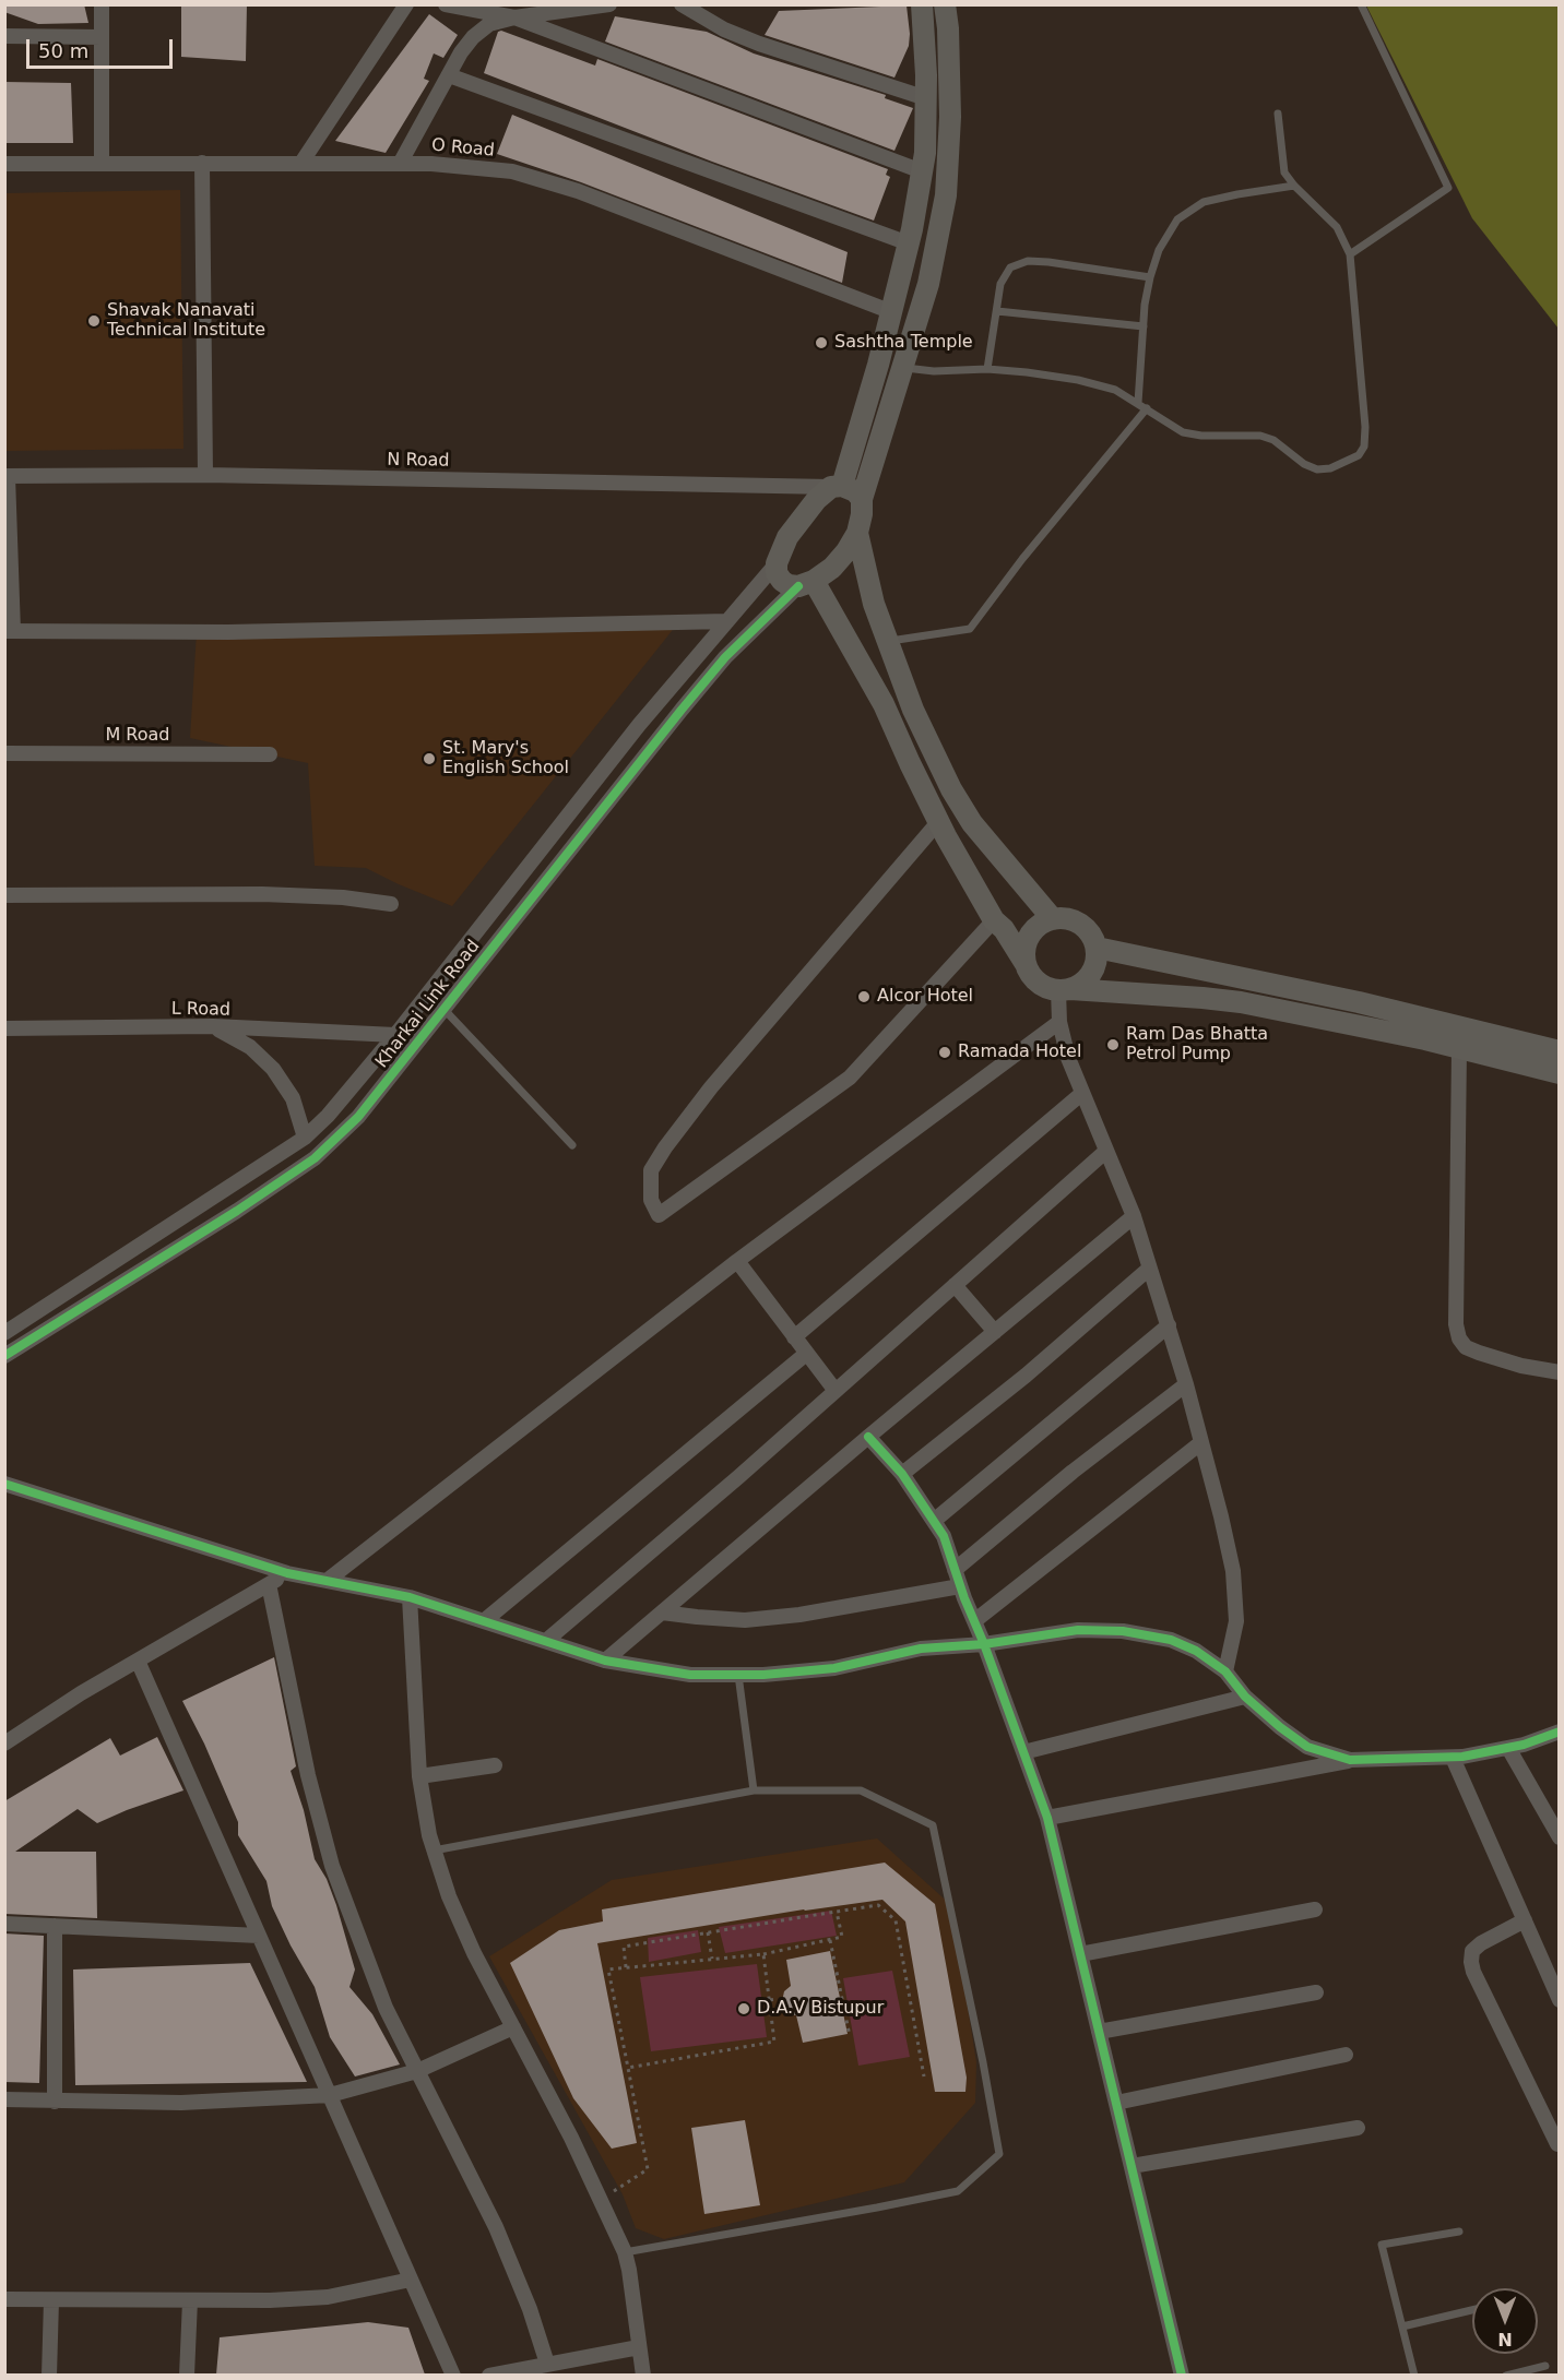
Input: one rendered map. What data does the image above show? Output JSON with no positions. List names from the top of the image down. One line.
{"streets":{"street":["O Road","N Road","M Road","Kharkai Link Road","L Road"]},"places":["Shavak Nanavati Technical Institute","Sashtha Temple","St. Mary's English School","Alcor Hotel","Ram Das Bhatta Petrol Pump","Ramada Hotel","D.A.V Bistupur"],"scale_bar":"50 m","north":"bottom"}
